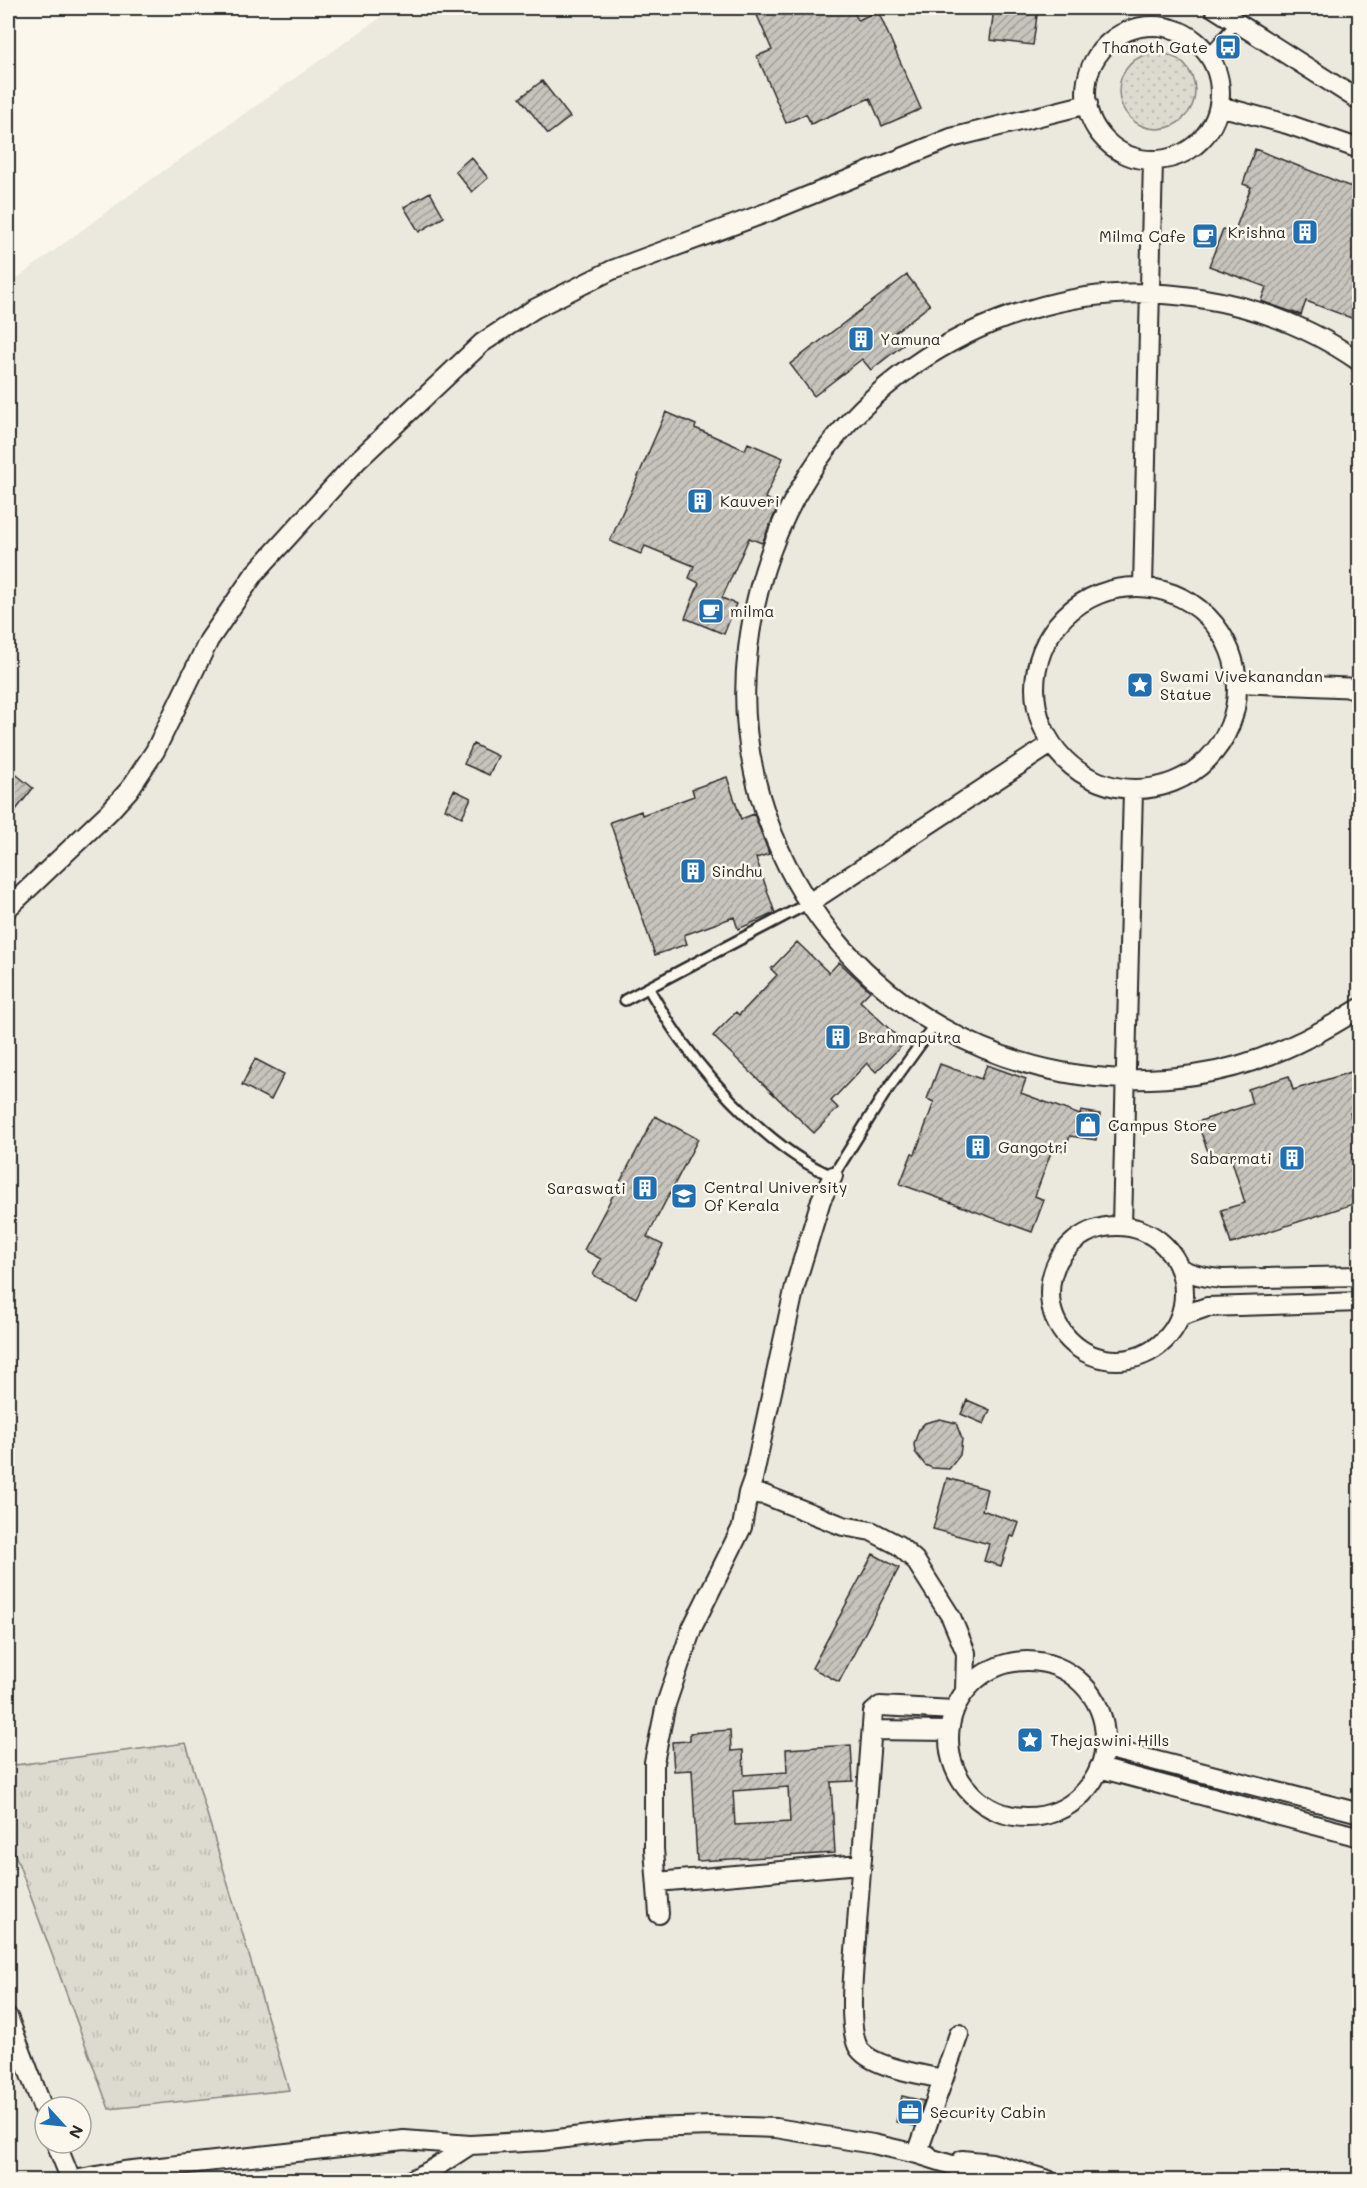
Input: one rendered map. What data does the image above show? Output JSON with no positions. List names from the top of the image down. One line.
{"places":{"bus stop":["Thanoth Gate"],"building":["Krishna","Yamuna","Kauveri","Sindhu","Brahmaputra","Gangotri","Sabarmati","Saraswati"],"cafe":["Milma Cafe","milma"],"place":["Swami Vivekanandan Statue","Thejaswini Hills"],"shop":["Campus Store"],"school or university":["Central University Of Kerala"],"office":["Security Cabin"]},"north":"bottom right"}
